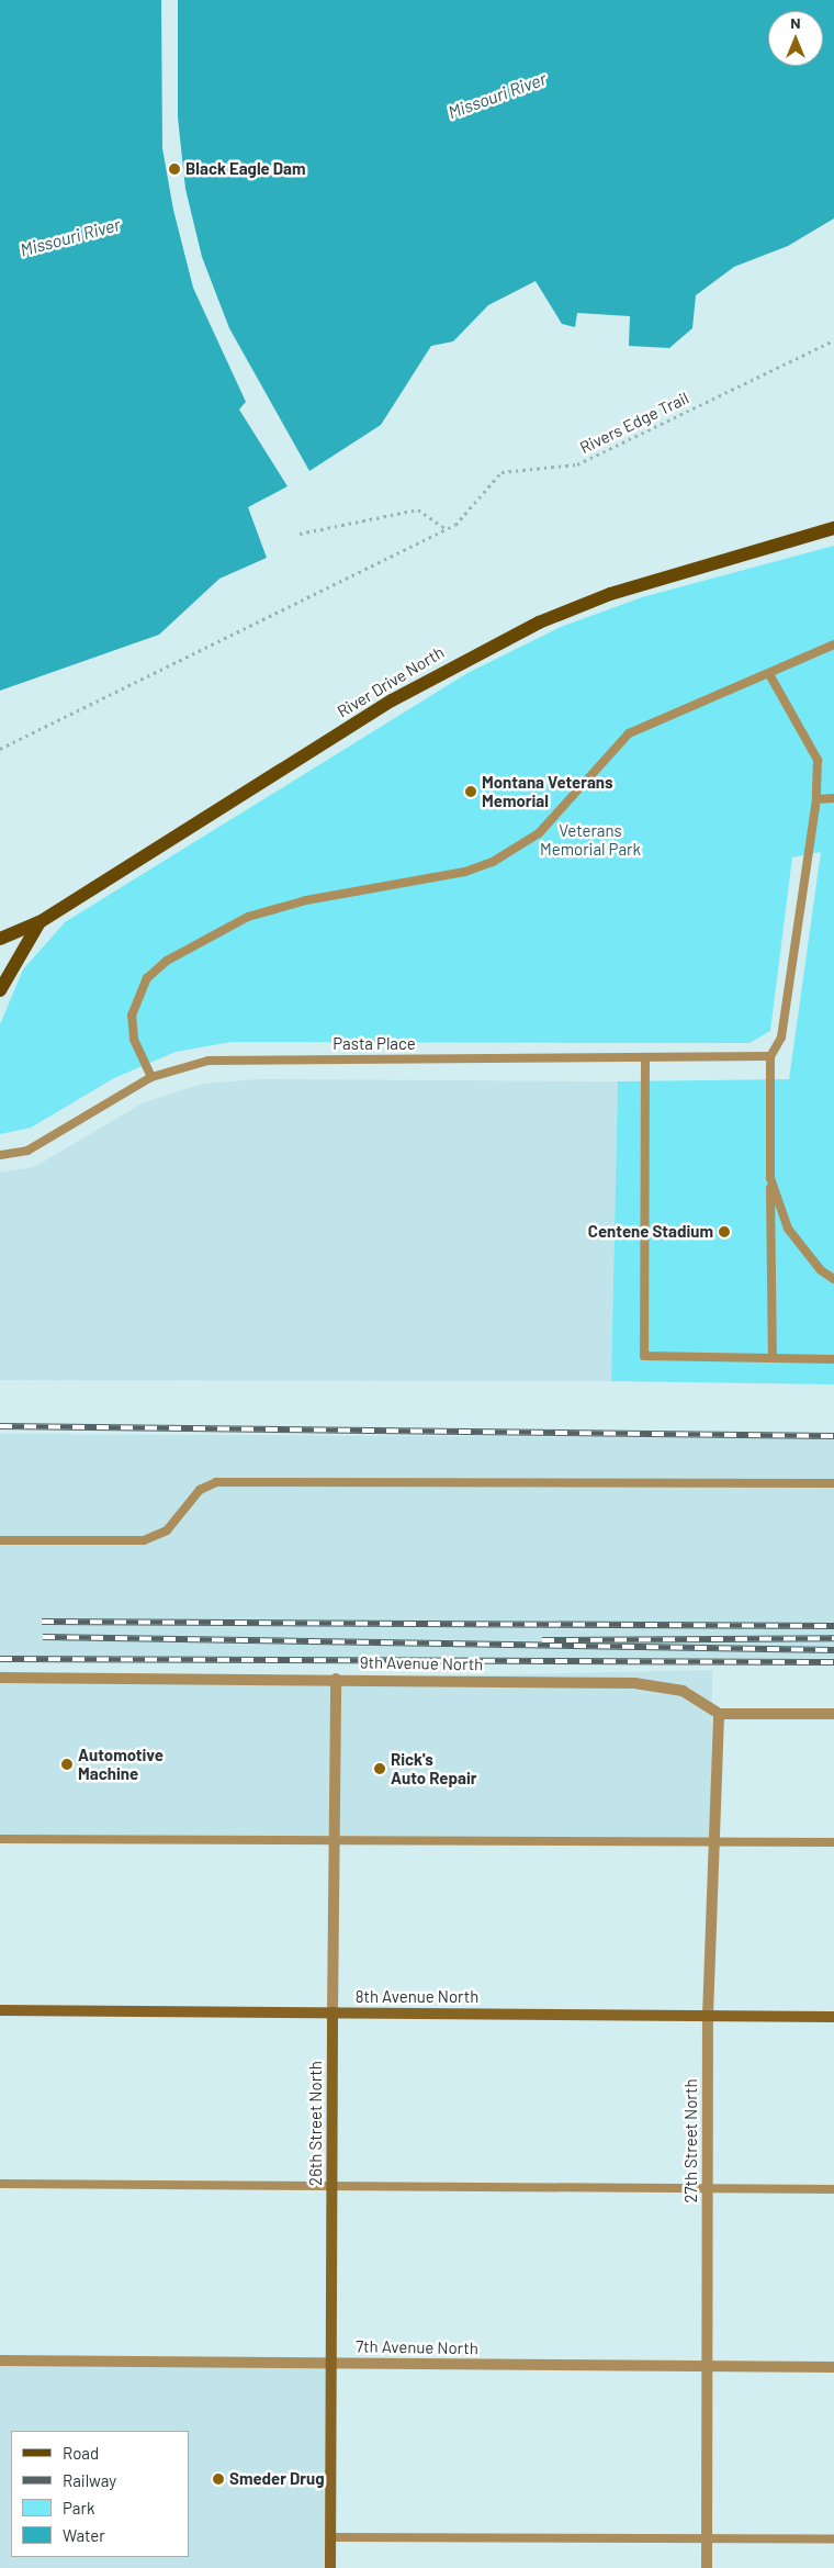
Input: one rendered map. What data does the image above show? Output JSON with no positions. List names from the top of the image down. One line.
{"streets":{"main road":["River Drive North"],"street":["9th Avenue North","8th Avenue North","26th Street North","27th Street North","7th Avenue North"],"lane":["Pasta Place"],"path":["Rivers Edge Trail"]},"crossings":[["9th Avenue North","26th Street North"],["9th Avenue North","27th Street North"],["8th Avenue North","26th Street North"],["8th Avenue North","27th Street North"],["26th Street North","7th Avenue North"],["27th Street North","7th Avenue North"]],"water":["Missouri River"],"parks":["Veterans Memorial Park"],"places":["Black Eagle Dam","Montana Veterans Memorial","Centene Stadium","Automotive Machine","Rick's Auto Repair","Smeder Drug"],"legend":["Road","Railway","Park","Water"],"north":"top"}
